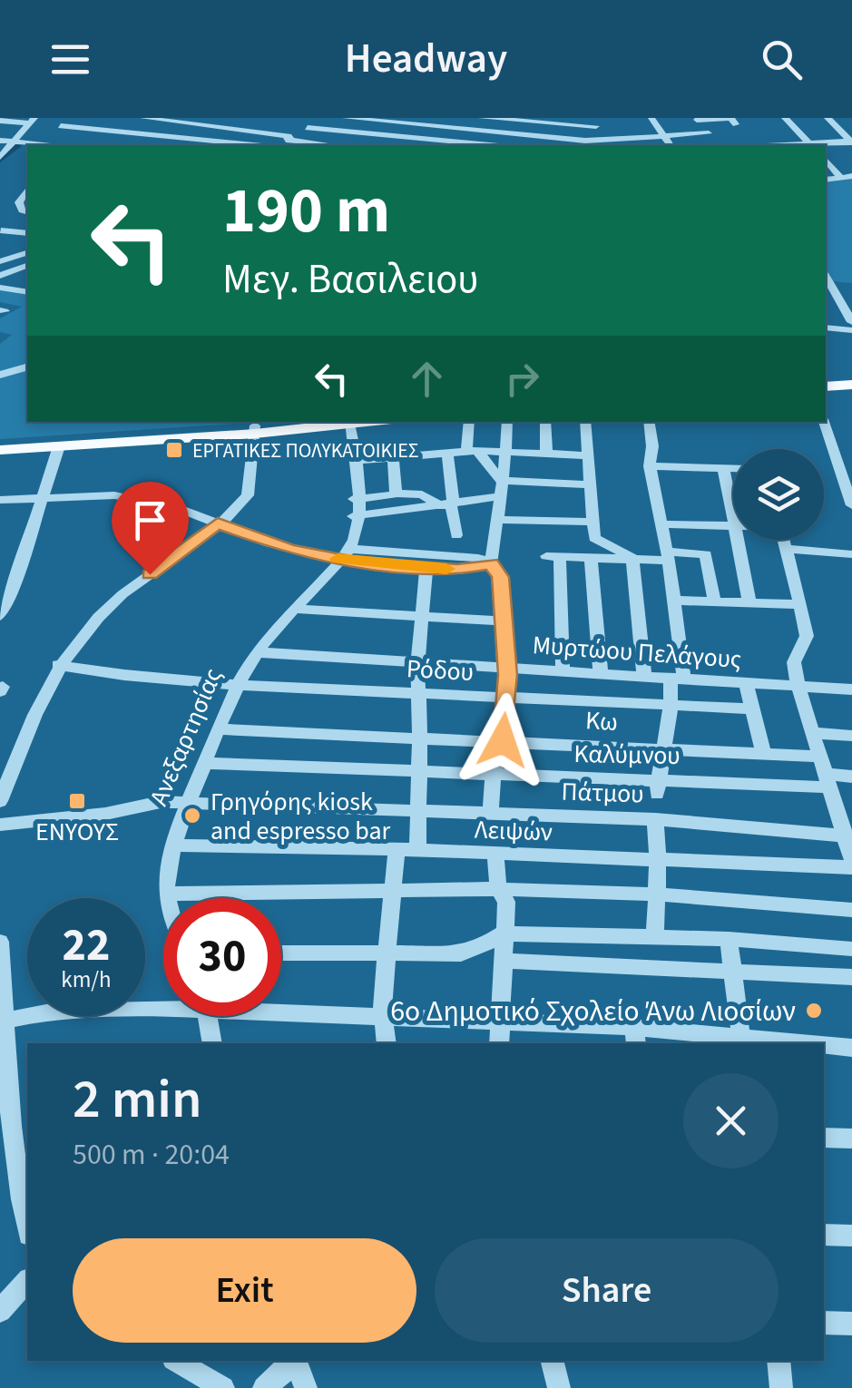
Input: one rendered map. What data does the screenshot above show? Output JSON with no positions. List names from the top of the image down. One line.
{"streets":{"street":["Μυρτώου Πελάγους","Ρόδου","Κω","Ανεξαρτησίας","Καλύμνου","Πάτμου","Λειψών"]},"crossings":[["Μυρτώου Πελάγους","Ανεξαρτησίας"],["Ρόδου","Ανεξαρτησίας"],["Κω","Ανεξαρτησίας"],["Ανεξαρτησίας","Καλύμνου"],["Ανεξαρτησίας","Πάτμου"],["Ανεξαρτησίας","Λειψών"]],"places":{"transit":["ΕΡΓΑΤΙΚΕΣ ΠΟΛΥΚΑΤΟΙΚΙΕΣ","ΕΝΥΟΥΣ"],"other":["Γρηγόρης kiosk and espresso bar","6ο Δημοτικό Σχολείο Άνω Λιοσίων"]},"page":{"header":"Headway","turn":["190 m","Μεγ. Βασιλειου"],"speed":"22 km/h","limit":"30","heading":["2 min","500 m · 20:04"],"buttons":["Exit","Share"]}}
